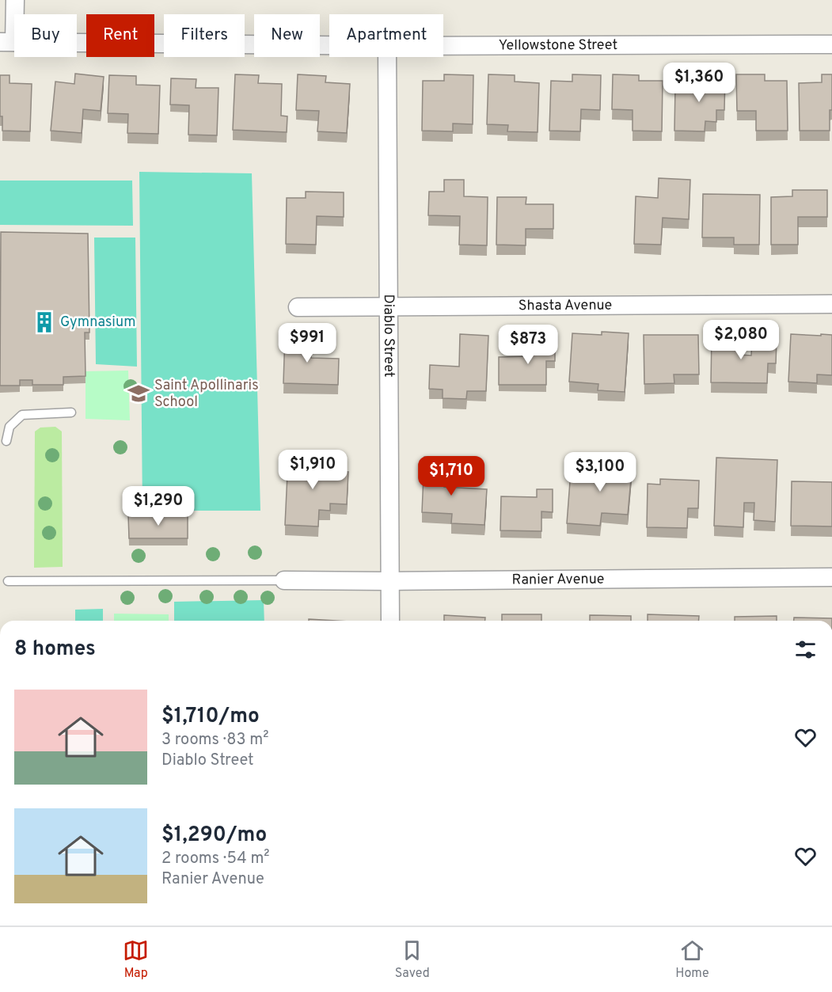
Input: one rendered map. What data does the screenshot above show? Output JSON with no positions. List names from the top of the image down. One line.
{"streets":{"street":["Yellowstone Street","Shasta Avenue","Diablo Street","Ranier Avenue"]},"crossings":[["Shasta Avenue","Diablo Street"],["Diablo Street","Ranier Avenue"]],"places":{"building":["Gymnasium"],"school or university":["Saint Apollinaris School"]},"page":{"chip":["Buy","Rent","Filters","New","Apartment"],"price":["$1,360","$2,080","$991","$873","$1,910","$3,100","$1,710","$1,290"],"heading":"8 homes","list":[{"name":"$1,710/mo","note":"3 rooms · 83 m² · Diablo Street"},{"name":"$1,290/mo","note":"2 rooms · 54 m² · Ranier Avenue"}],"tabs":["Map","Saved","Home"]}}
